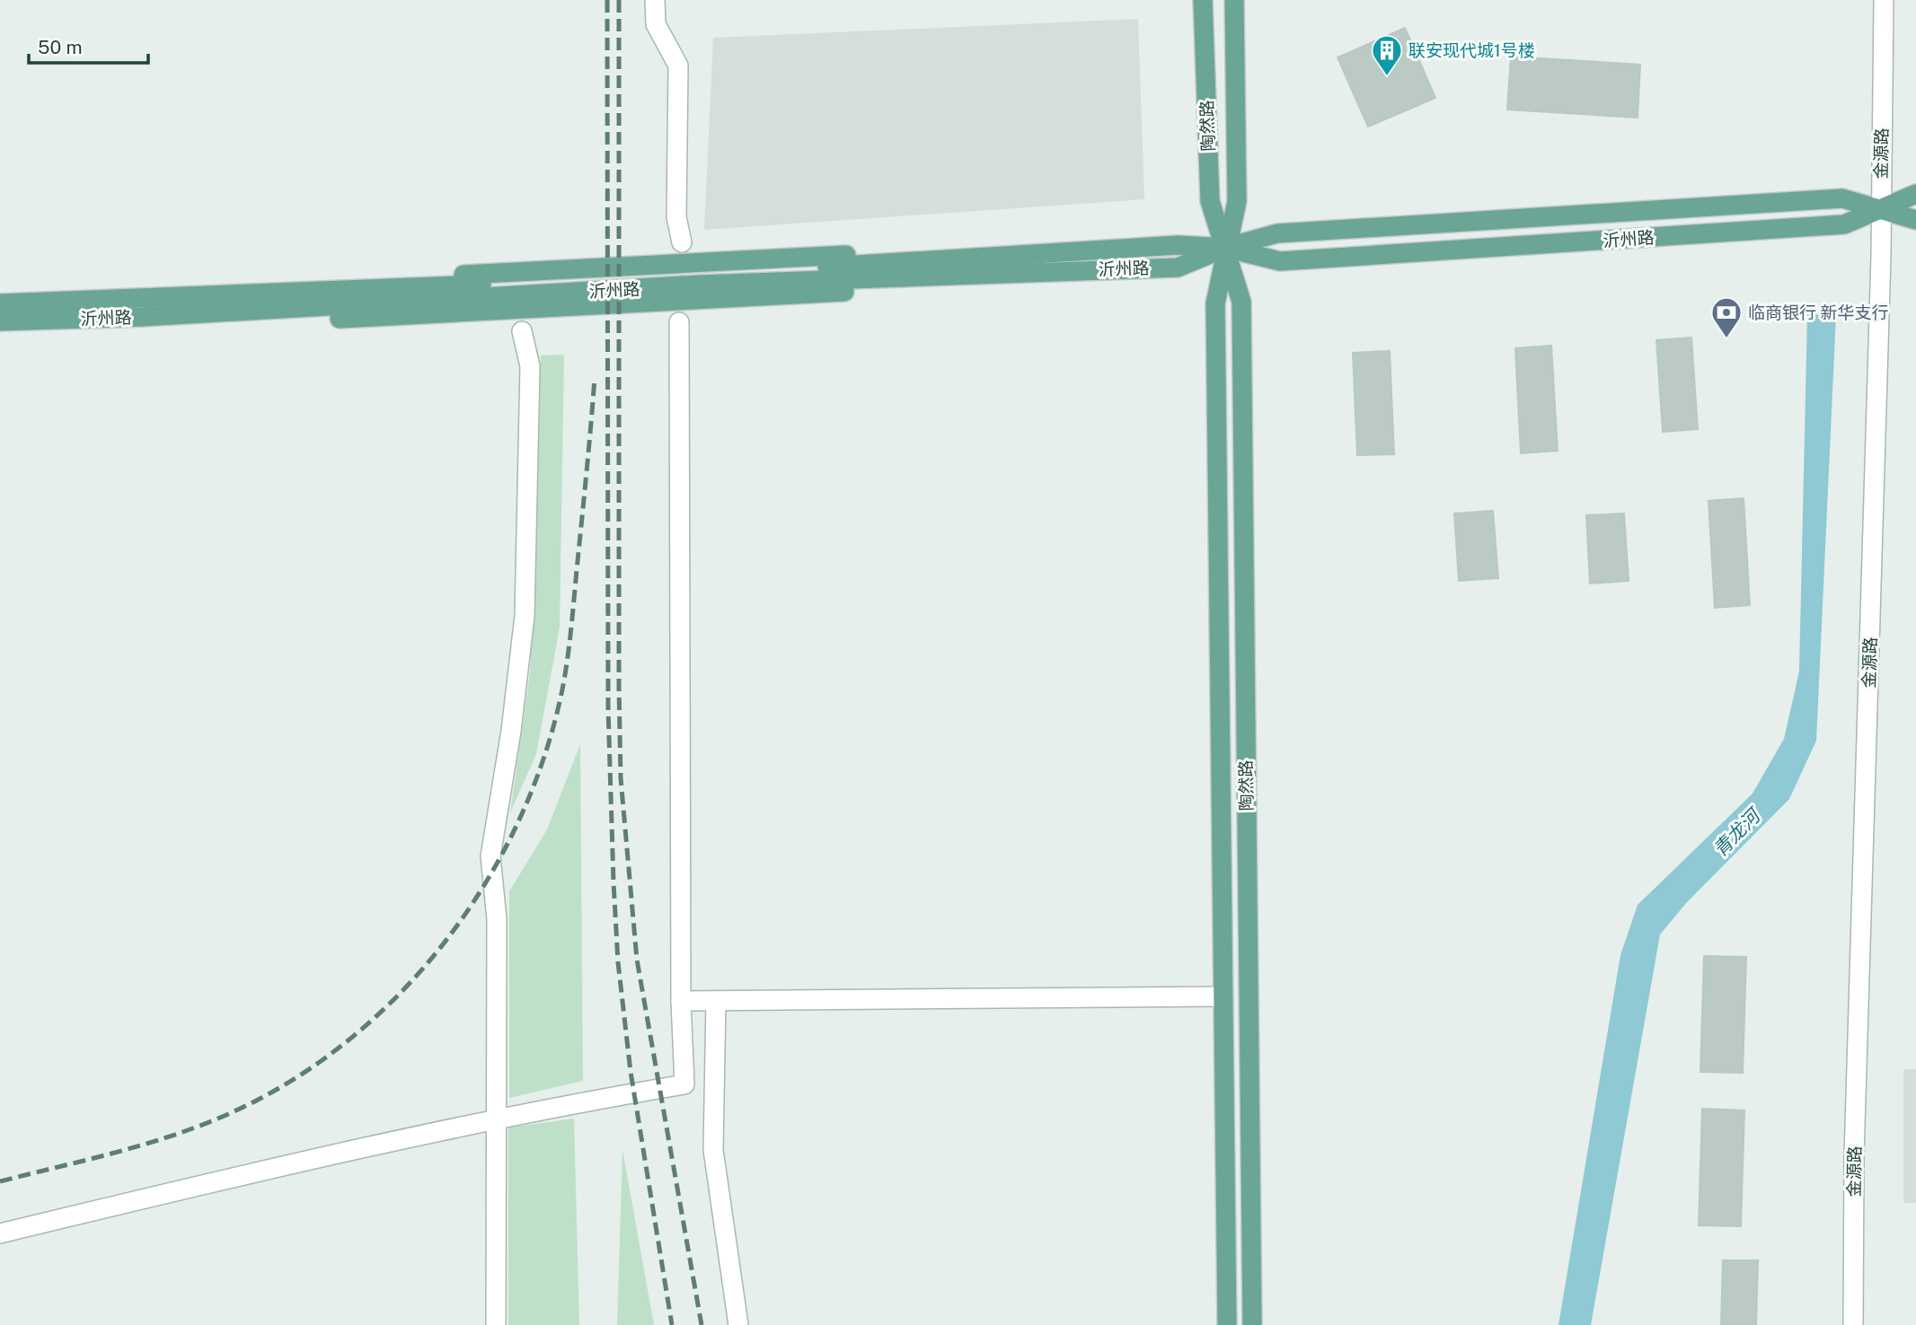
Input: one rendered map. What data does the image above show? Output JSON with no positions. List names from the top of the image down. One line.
{"streets":{"main road":["陶然路","沂州路"],"street":["金源路"]},"crossings":[["陶然路","沂州路"],["金源路","沂州路"]],"water":["青龙河"],"places":{"building":["联安现代城1号楼"],"bank":["临商银行 新华支行"]},"scale_bar":"50 m"}
